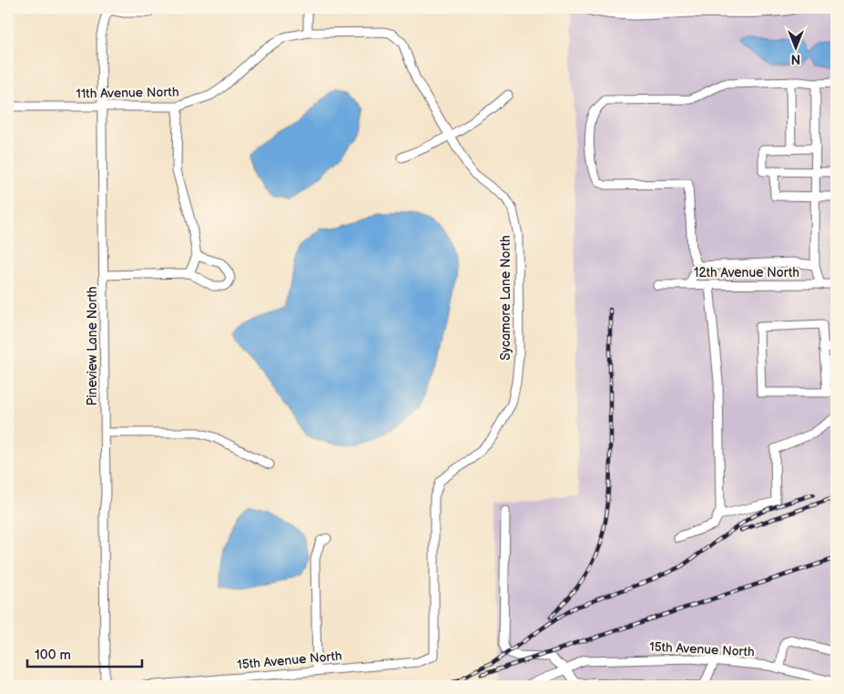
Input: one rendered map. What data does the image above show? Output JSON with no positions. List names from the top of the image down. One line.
{"streets":{"street":["11th Avenue North","12th Avenue North","Sycamore Lane North","Pineview Lane North","15th Avenue North"]},"crossings":[["11th Avenue North","Sycamore Lane North"],["11th Avenue North","Pineview Lane North"],["Sycamore Lane North","15th Avenue North"]],"scale_bar":"100 m","north":"bottom"}
